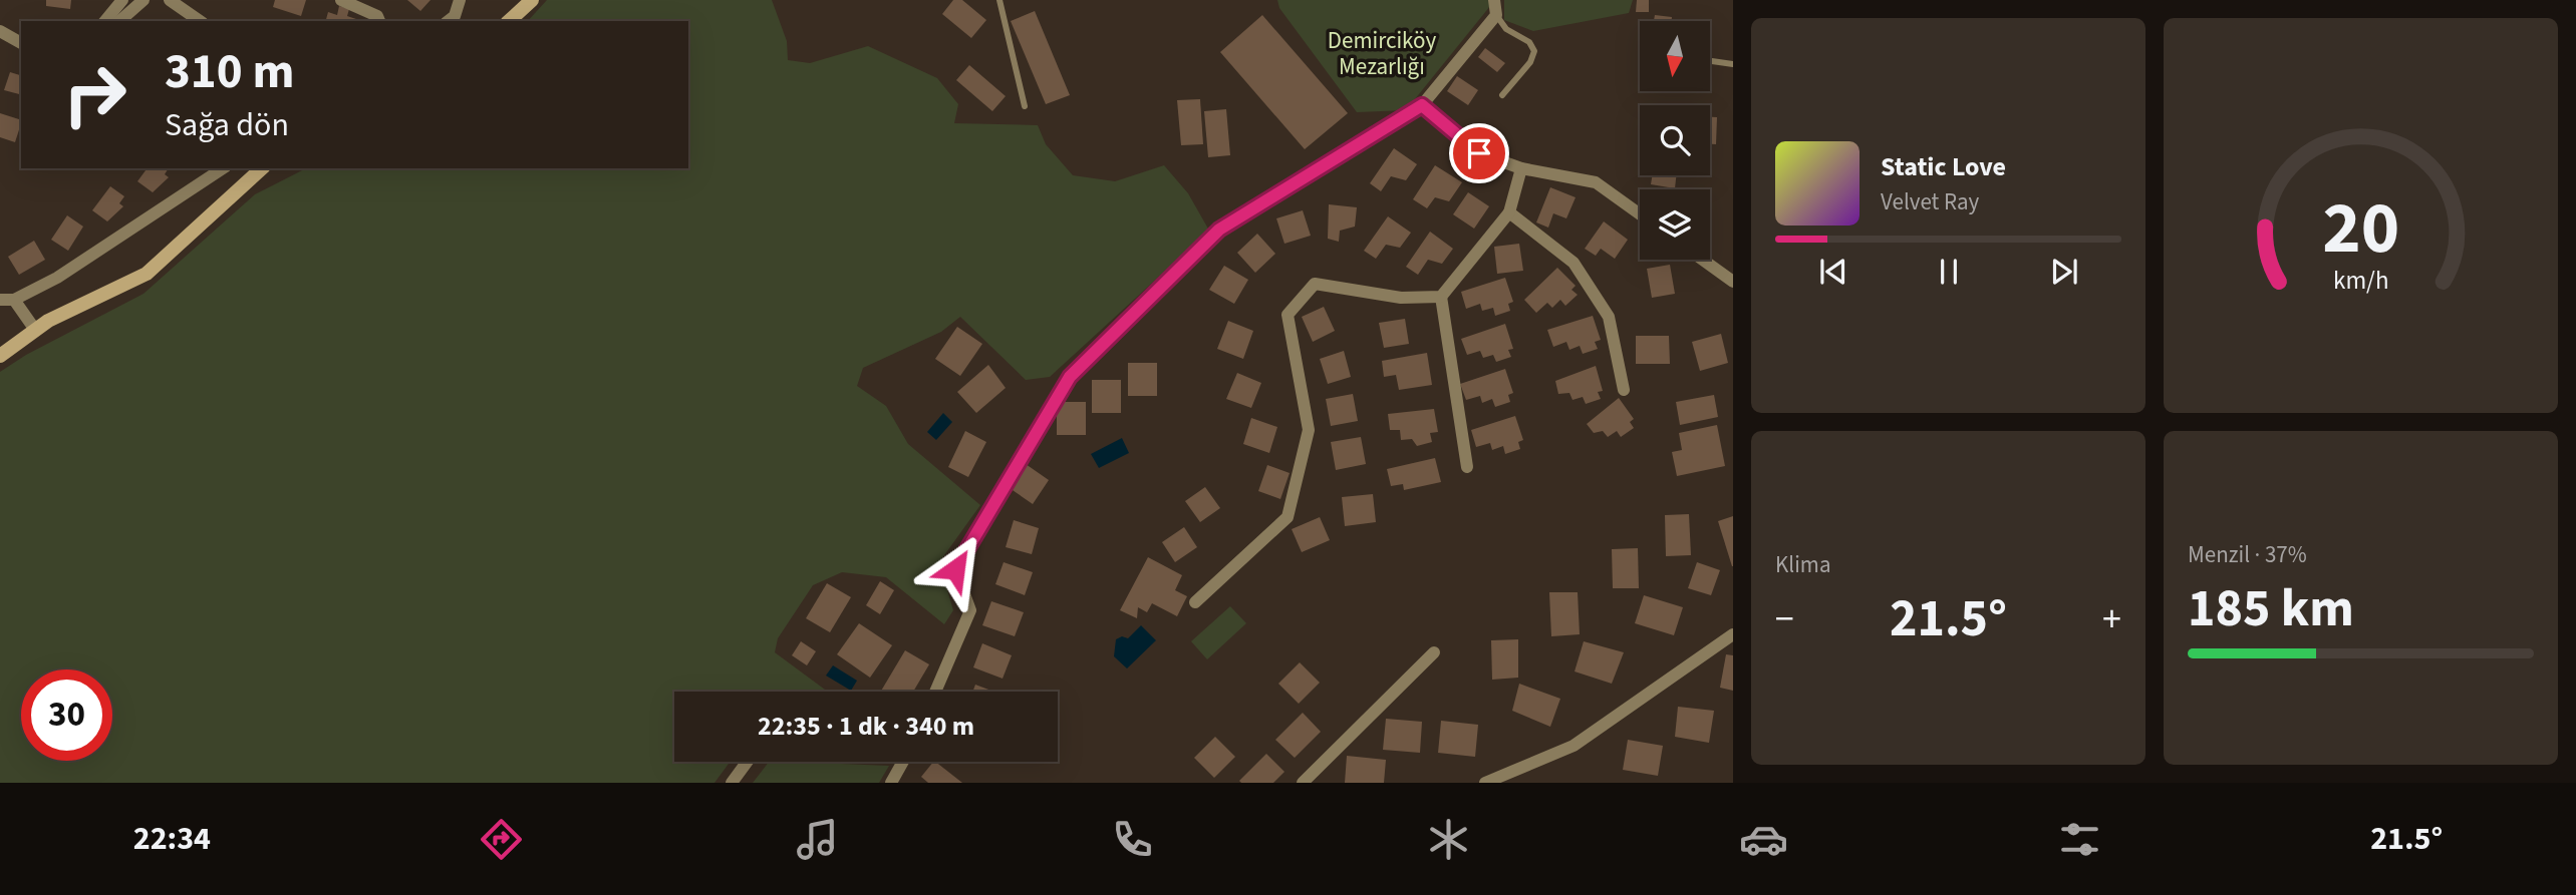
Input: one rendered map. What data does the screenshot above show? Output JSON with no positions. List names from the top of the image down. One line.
{"parks":["Demirciköy Mezarlığı"],"north":"bottom","page":{"turn":["310 m","Sağa dön"],"song":["Static Love","Velvet Ray"],"tile":["Klima",["Menzil · 37%","185 km"]],"heat":["−","21.5°","+"],"limit":"30","trip":"22:35 · 1 dk · 340 m","tabs":["22:34","21.5°"],"gauge":["20","km/h"]}}
